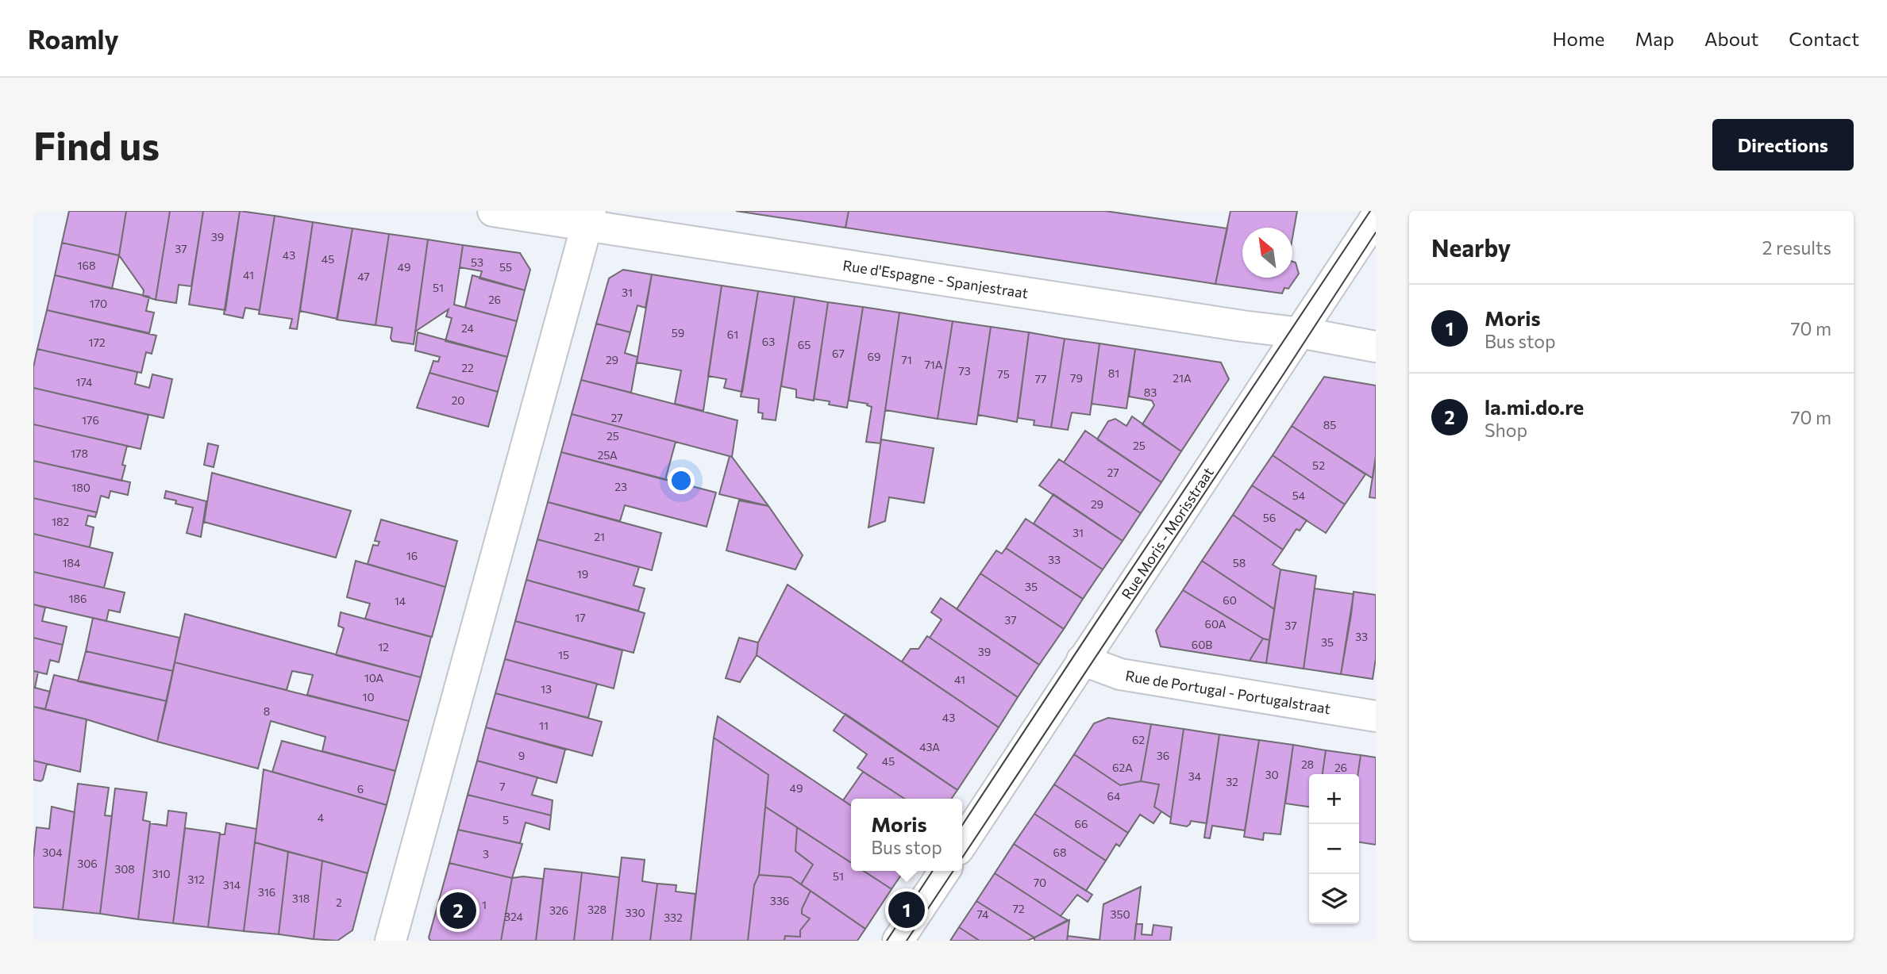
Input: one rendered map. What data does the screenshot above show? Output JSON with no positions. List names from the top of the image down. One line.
{"streets":{"street":["Rue d'Espagne - Spanjestraat","Rue Moris - Morisstraat","Rue de Portugal - Portugalstraat"]},"crossings":[["Rue d'Espagne - Spanjestraat","Rue Moris - Morisstraat"],["Rue Moris - Morisstraat","Rue de Portugal - Portugalstraat"]],"house_numbers":["39","37","43","45","53","168","49","55","41","47","51","31","26","170","24","59","61","63","172","65","67","69","29","71","71A","22","73","81","75","79","21A","77","174","83","20","27","176","85","25","25","178","25A","52","27","23","180","54","29","56","182","31","21","16","33","184","58","19","35","186","60","14","17","37","60A","37","33","35","60B","12","39","15","10A","41","13","10","8","43","11","62","43A","9","36","45","28","62A","26","30","34","32","7","49","6","64","4","5","66","304","68","3","306","308","310","51","312","70","314","316","318","336","2","1","72","328","326","330","74","350","324","332"],"north":"top left","page":{"header":"Roamly","nav":["Home","Map","About","Contact"],"buttons":"Directions","title":"Find us","heading":["Nearby","2 results"],"list":[{"mark":"1","name":"Moris","note":"Bus stop","value":"70 m"},{"mark":"2","name":"la.mi.do.re","note":"Shop","value":"70 m"}],"map_buttons":["+","−"],"popup":["Moris","Bus stop"],"pins":["1","2"]}}
